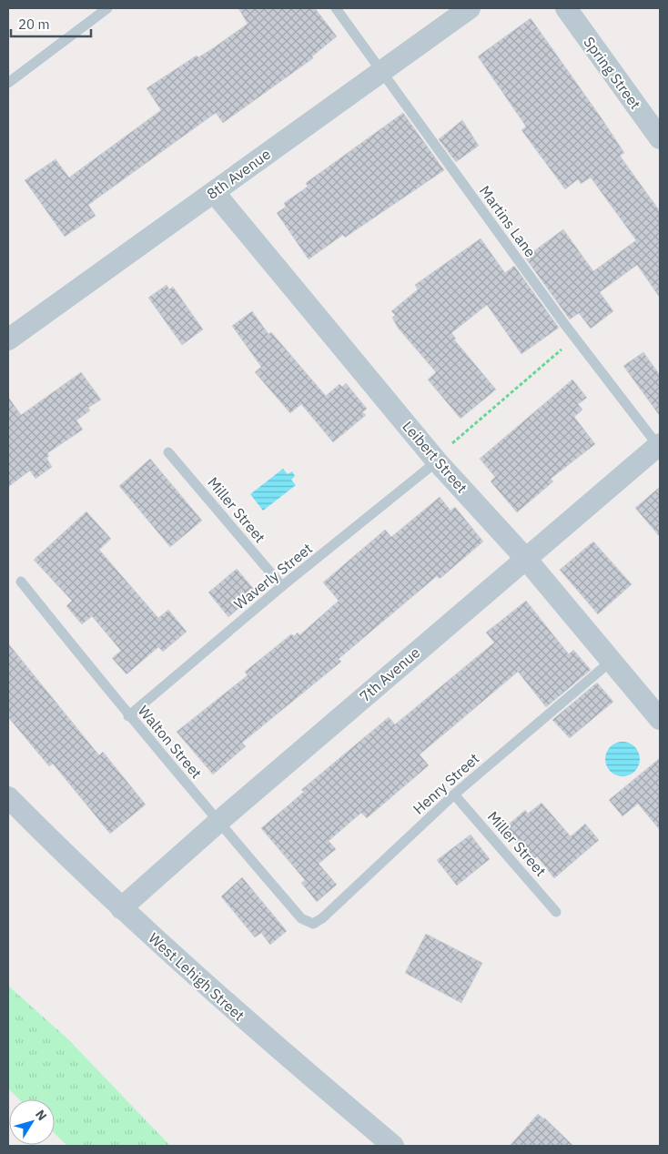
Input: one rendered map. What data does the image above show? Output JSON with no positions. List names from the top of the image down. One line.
{"streets":{"street":["Spring Street","8th Avenue","Leibert Street","7th Avenue","West Lehigh Street"],"lane":["Martins Lane","Miller Street","Waverly Street","Walton Street","Henry Street"]},"crossings":[["8th Avenue","Martins Lane"],["8th Avenue","Leibert Street"],["Martins Lane","7th Avenue"],["Leibert Street","Waverly Street"],["Leibert Street","7th Avenue"],["Leibert Street","Henry Street"],["Miller Street","Waverly Street"],["Miller Street","Henry Street"],["Waverly Street","Walton Street"],["7th Avenue","Walton Street"],["7th Avenue","West Lehigh Street"],["Walton Street","Henry Street"]],"scale_bar":"20 m","north":"top right"}
